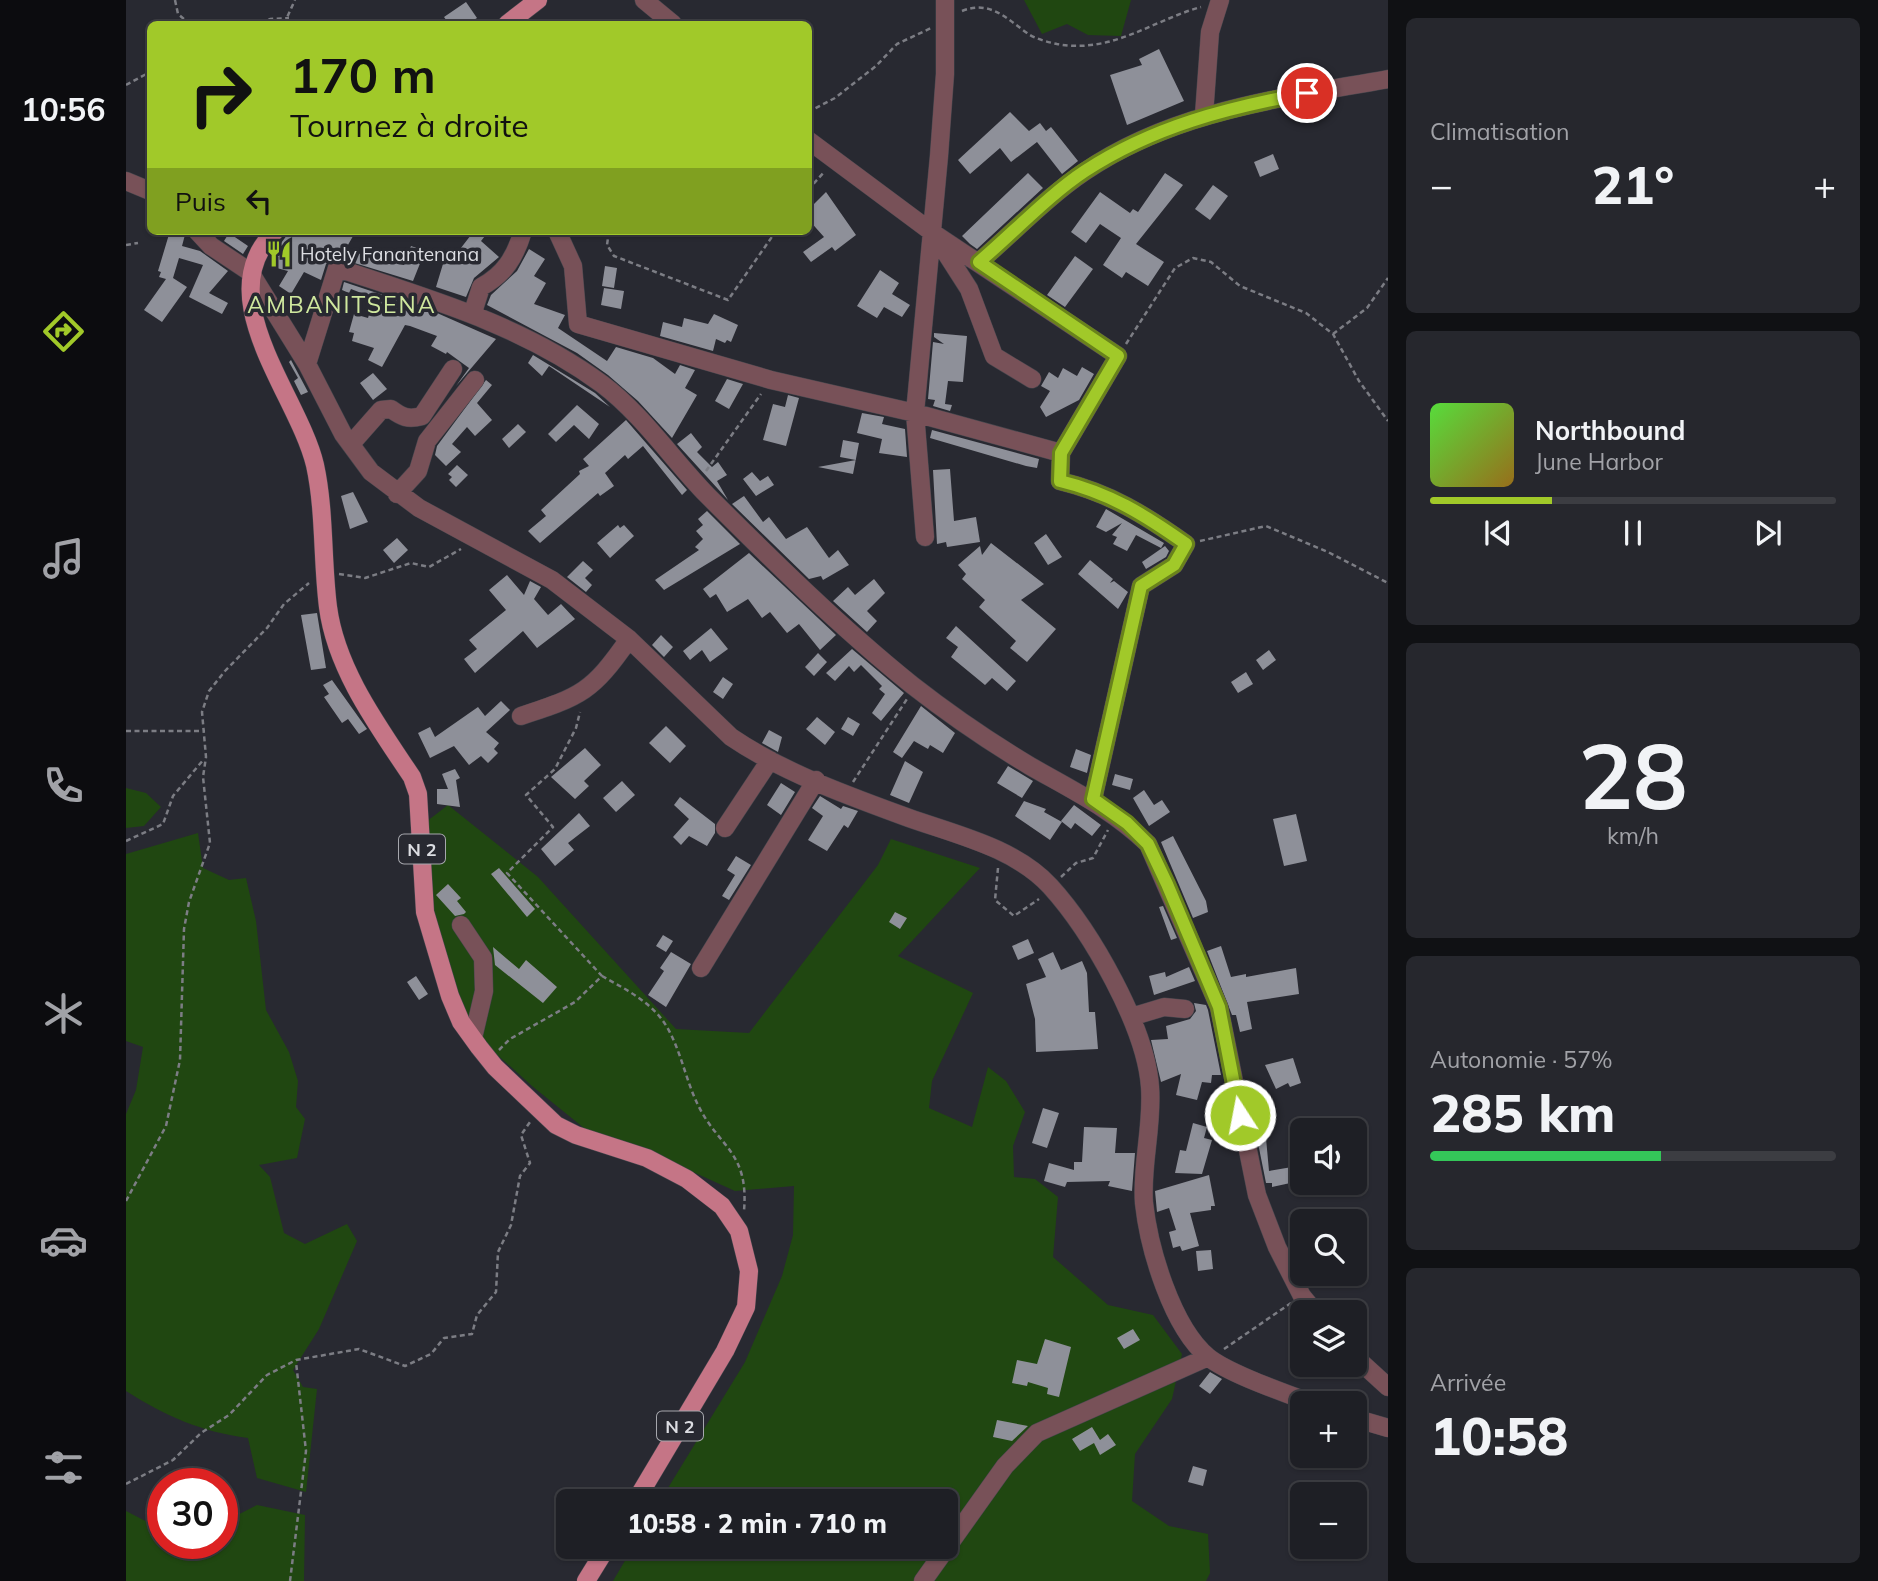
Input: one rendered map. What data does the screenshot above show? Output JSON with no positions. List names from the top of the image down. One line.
{"streets":{"main road":["N 2"]},"districts":["AMBANITSENA"],"places":{"restaurant":["Hotely Fanantenana"]},"page":{"tabs":"10:56","tile":["Climatisation",["28","km/h"],["Autonomie · 57%","285 km"],["Arrivée","10:58"]],"turn":["170 m","Tournez à droite"],"heat":["−","21°","+"],"then":"Puis","song":["Northbound","June Harbor"],"map_buttons":["+","−"],"limit":"30","trip":"10:58 · 2 min · 710 m"}}
